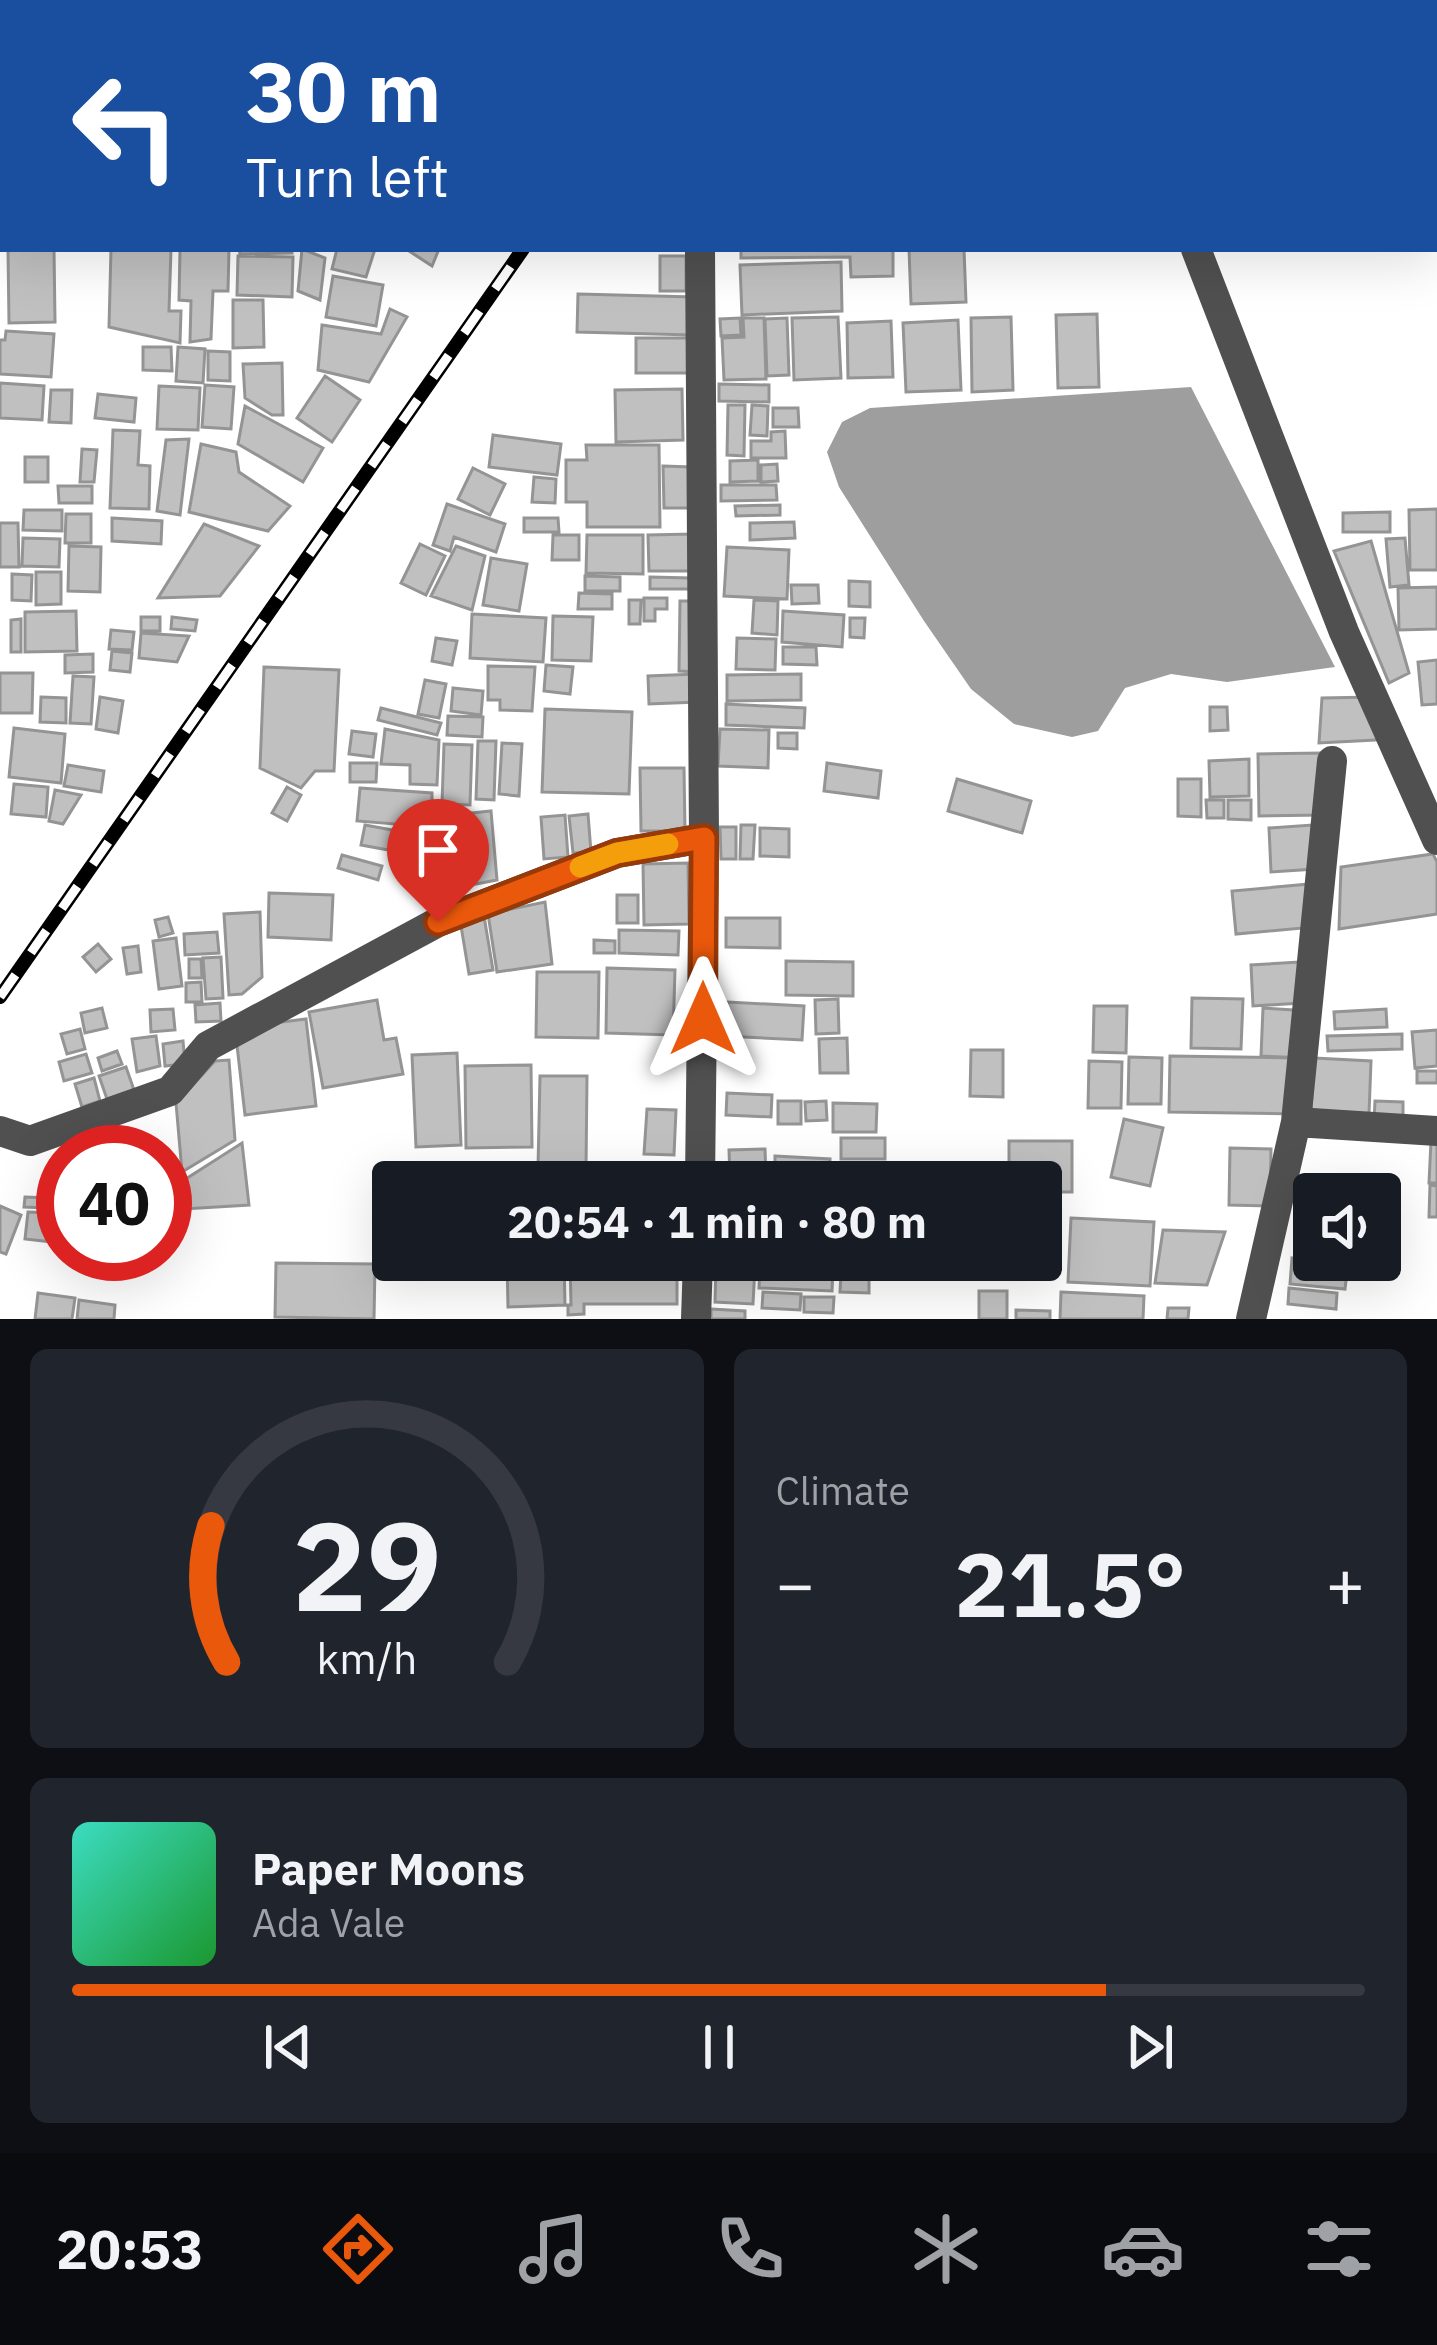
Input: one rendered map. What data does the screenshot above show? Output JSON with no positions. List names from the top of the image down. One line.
{"page":{"turn":["30 m","Turn left"],"limit":"40","trip":"20:54 · 1 min · 80 m","tile":"Climate","heat":["−","21.5°","+"],"song":["Paper Moons","Ada Vale"],"tabs":"20:53","gauge":["29","km/h"]}}
